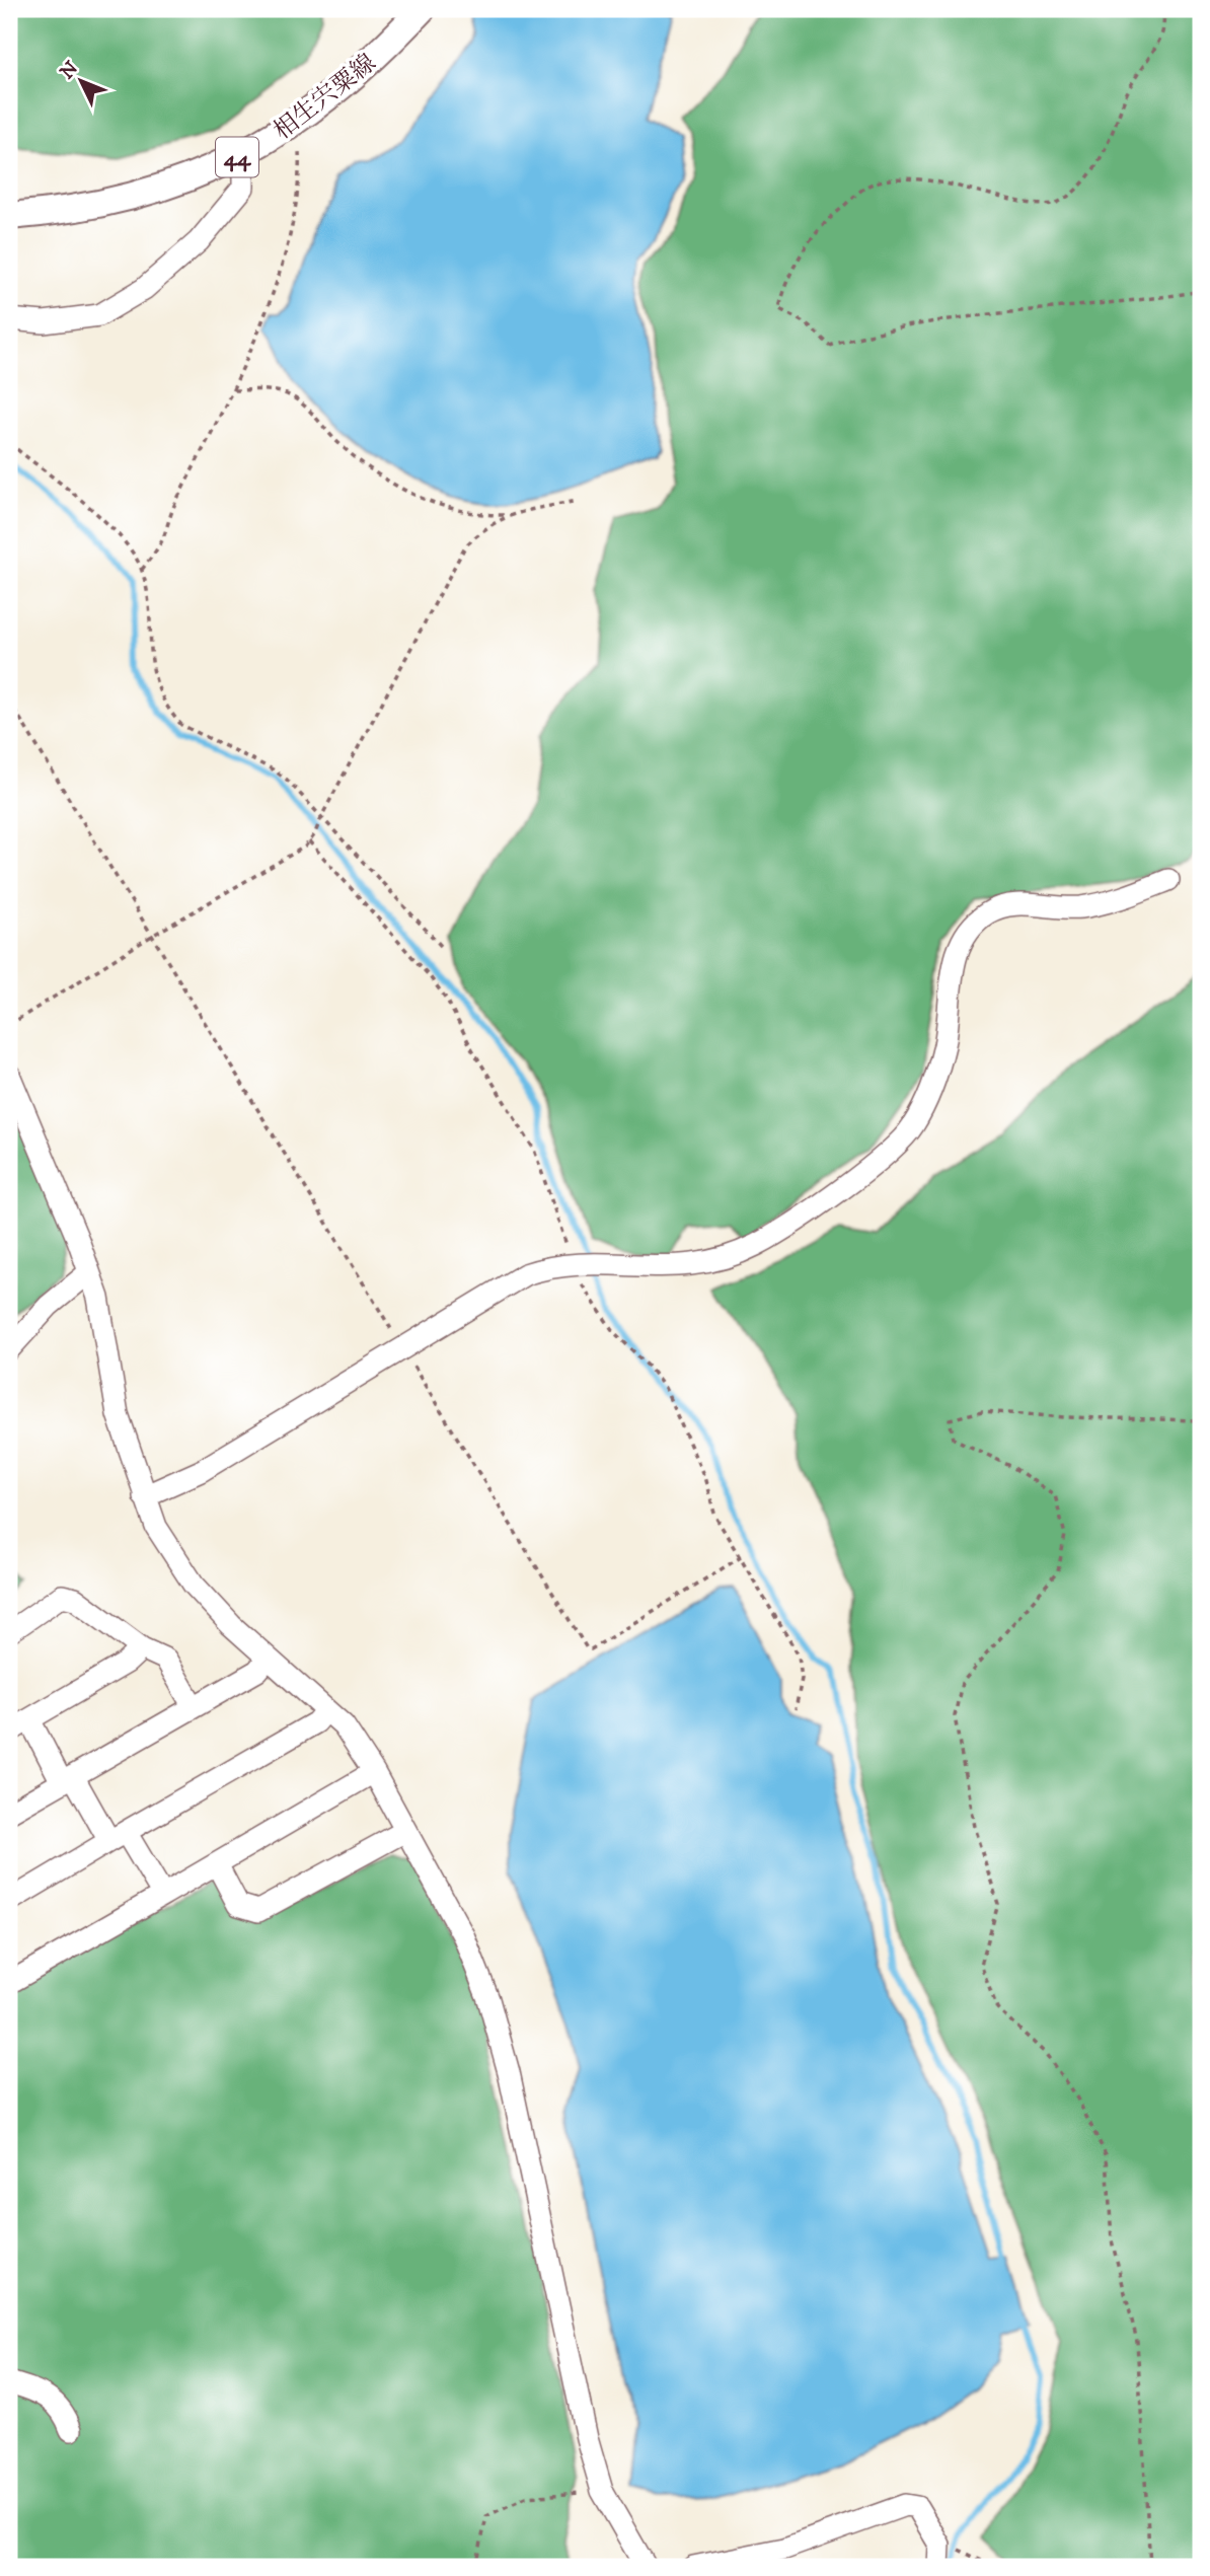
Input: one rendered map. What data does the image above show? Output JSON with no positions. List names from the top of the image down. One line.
{"streets":{"main road":["相生宍粟線","44"]},"north":"top left"}
